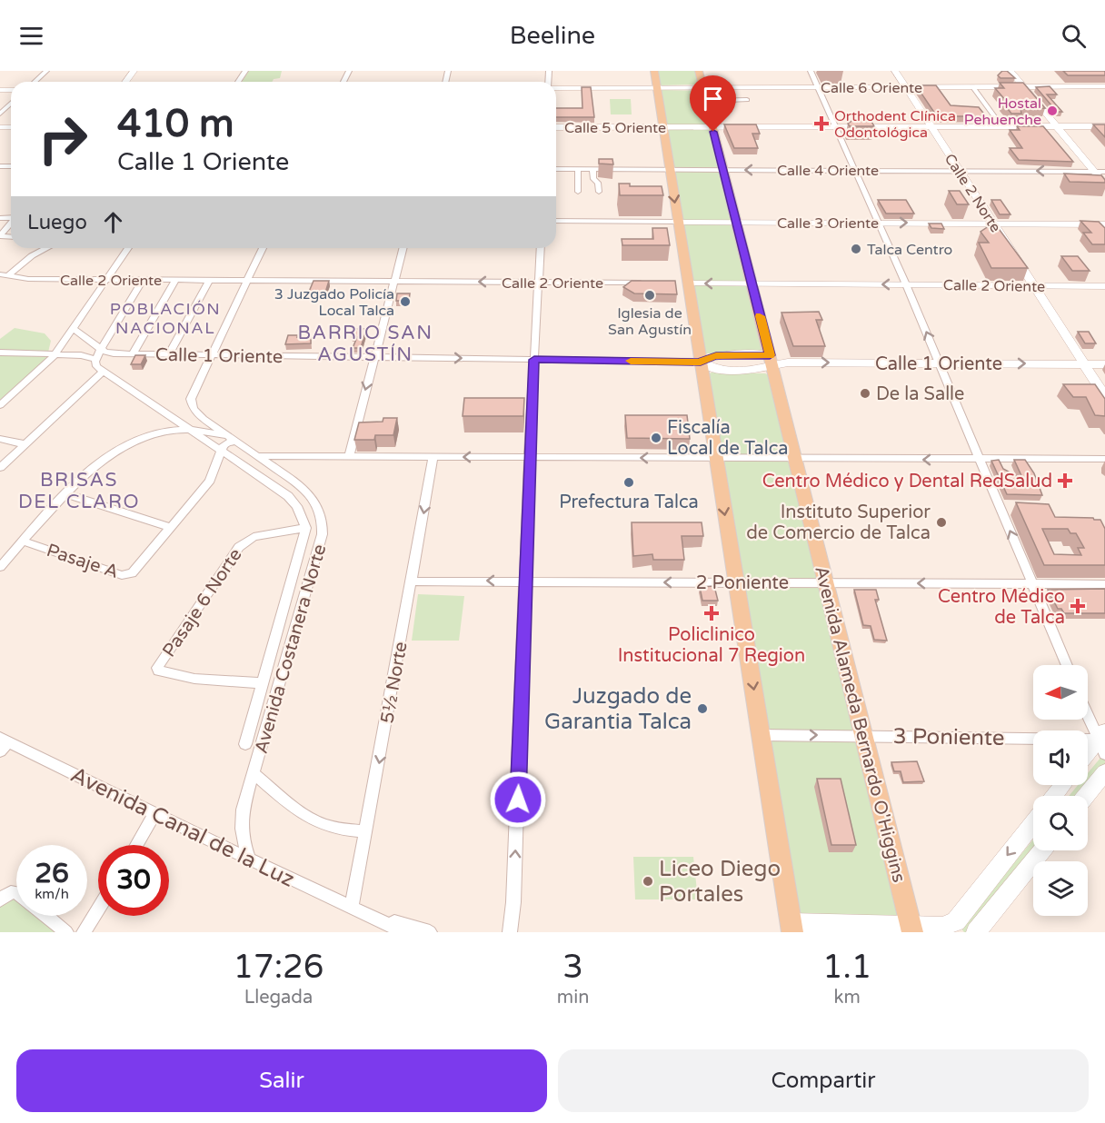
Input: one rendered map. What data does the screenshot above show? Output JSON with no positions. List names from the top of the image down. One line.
{"streets":{"main road":["Calle 6 Oriente","Calle 5 Oriente","Calle 2 Norte","Calle 1 Oriente","Avenida Alameda Bernardo O'Higgins"],"street":["Calle 4 Oriente","Calle 3 Oriente","Calle 2 Oriente","Pasaje A","2 Poniente","Pasaje 6 Norte","Avenida Costanera Norte","5½ Norte","3 Poniente","Avenida Canal de la Luz"]},"crossings":[["Calle 6 Oriente","Calle 2 Norte"],["Calle 6 Oriente","Avenida Alameda Bernardo O'Higgins"],["Calle 5 Oriente","Calle 2 Norte"],["Calle 5 Oriente","Avenida Alameda Bernardo O'Higgins"],["Calle 4 Oriente","Calle 2 Norte"],["Calle 4 Oriente","Avenida Alameda Bernardo O'Higgins"],["Calle 2 Norte","Calle 3 Oriente"],["Calle 2 Norte","Calle 2 Oriente"],["Calle 2 Norte","Calle 1 Oriente"],["Calle 3 Oriente","Avenida Alameda Bernardo O'Higgins"],["Calle 2 Oriente","Avenida Alameda Bernardo O'Higgins"],["Calle 1 Oriente","Avenida Costanera Norte"],["Calle 1 Oriente","Avenida Alameda Bernardo O'Higgins"],["2 Poniente","5½ Norte"],["2 Poniente","Avenida Alameda Bernardo O'Higgins"],["Pasaje 6 Norte","Avenida Costanera Norte"],["Avenida Costanera Norte","Avenida Canal de la Luz"],["5½ Norte","Avenida Canal de la Luz"],["Avenida Alameda Bernardo O'Higgins","3 Poniente"]],"one_way":["Calle 4 Oriente","2 Poniente","5½ Norte"],"districts":["POBLACIÓN NACIONAL","BARRIO SAN AGUSTÍN","BRISAS DEL CLARO"],"places":{"other":["Hostal Pehuenche","Talca Centro","Iglesia de San Agustín","3 Juzgado Policía Local Talca","De la Salle","Fiscalía Local de Talca","Prefectura Talca","Instituto Superior de Comercio de Talca","Juzgado de Garantia Talca","Liceo Diego Portales"],"health":["Orthodent Clínica Odontológica","Centro Médico y Dental RedSalud","Centro Médico de Talca","Policlinico Institucional 7 Region"]},"north":"left","page":{"header":"Beeline","turn":["410 m","Calle 1 Oriente"],"then":"Luego","speed":"26 km/h","limit":"30","eta":["17:26","Llegada","3","min","1.1","km"],"buttons":["Salir","Compartir"]}}
